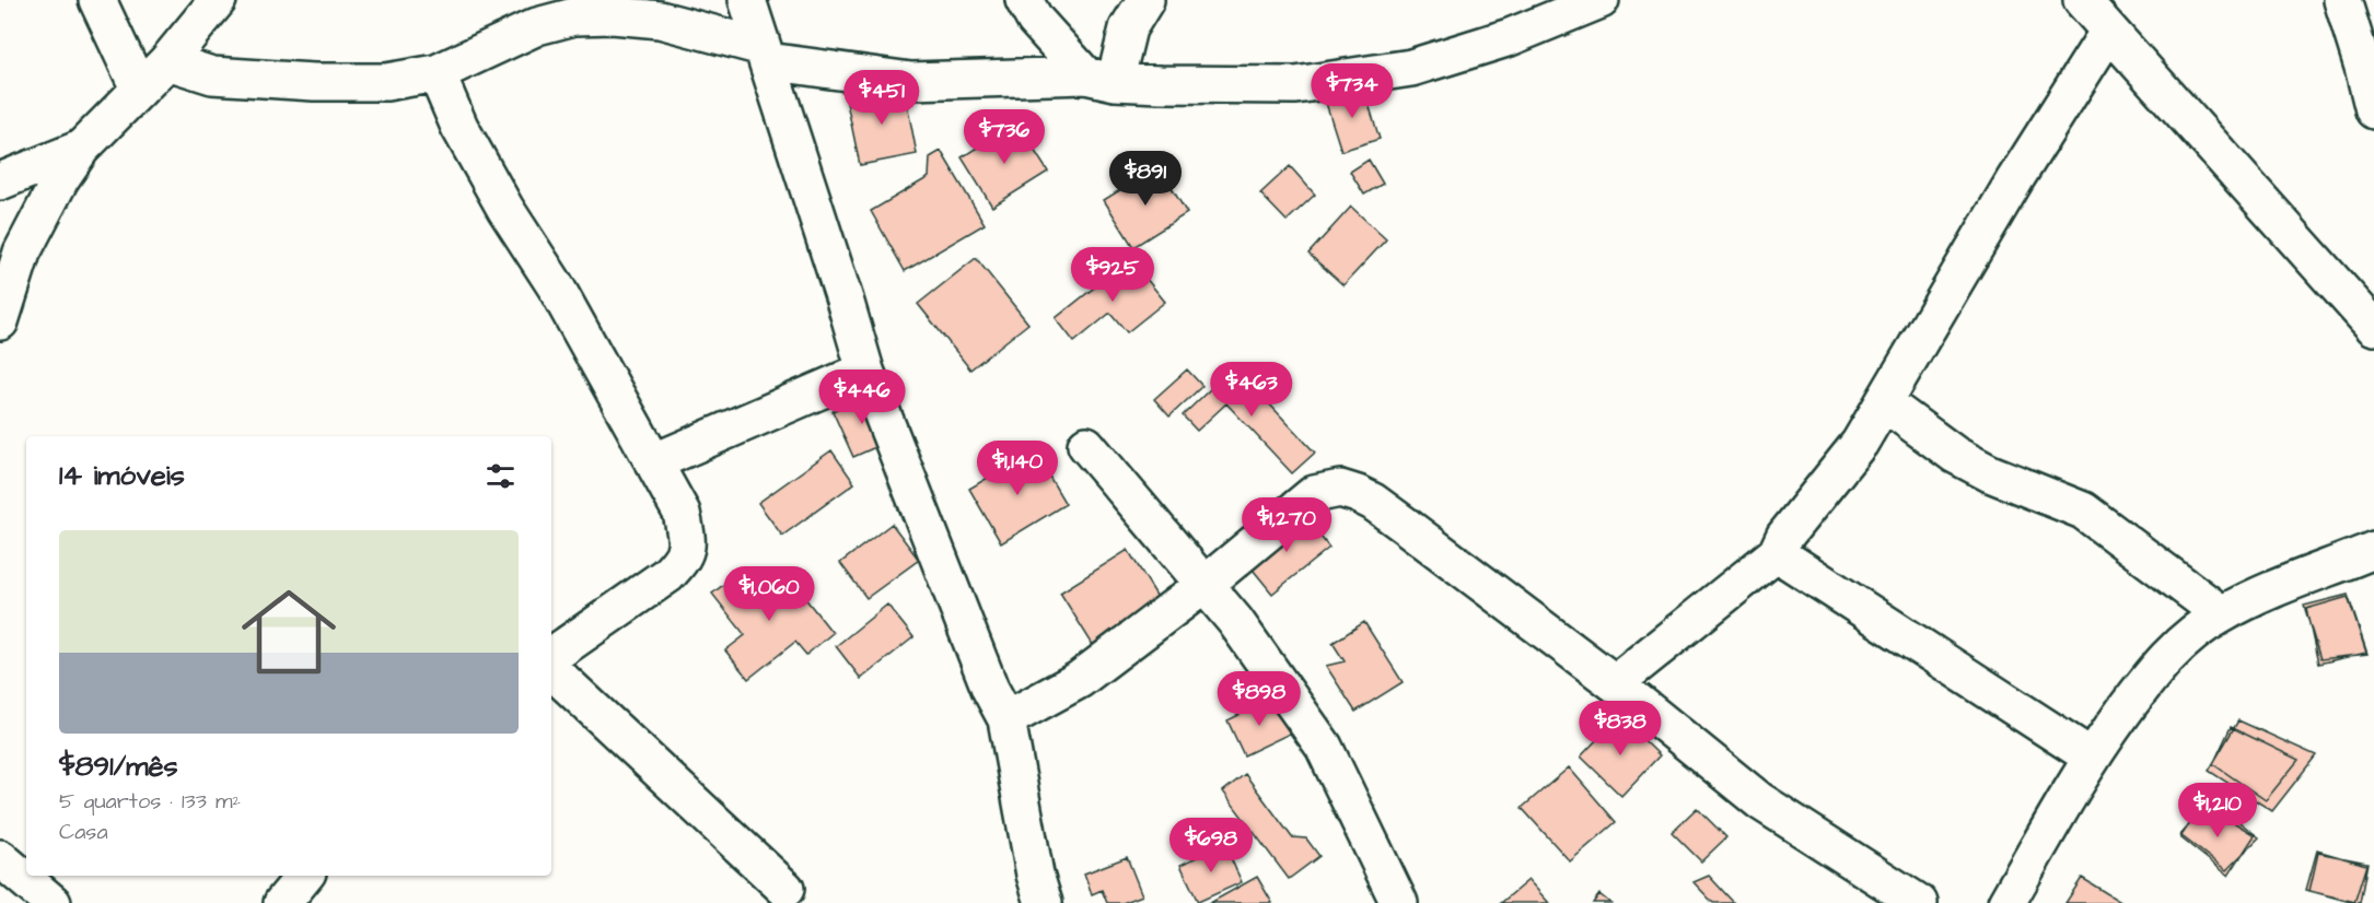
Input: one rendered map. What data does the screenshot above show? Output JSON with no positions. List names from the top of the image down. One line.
{"page":{"price":["$734","$451","$736","$891","$925","$463","$446","$1,140","$1,270","$1,060","$898","$838","$1,210","$698"],"heading":"14 imóveis","list":[{"name":"$891/mês","note":"5 quartos · 133 m² · Casa"}]}}
